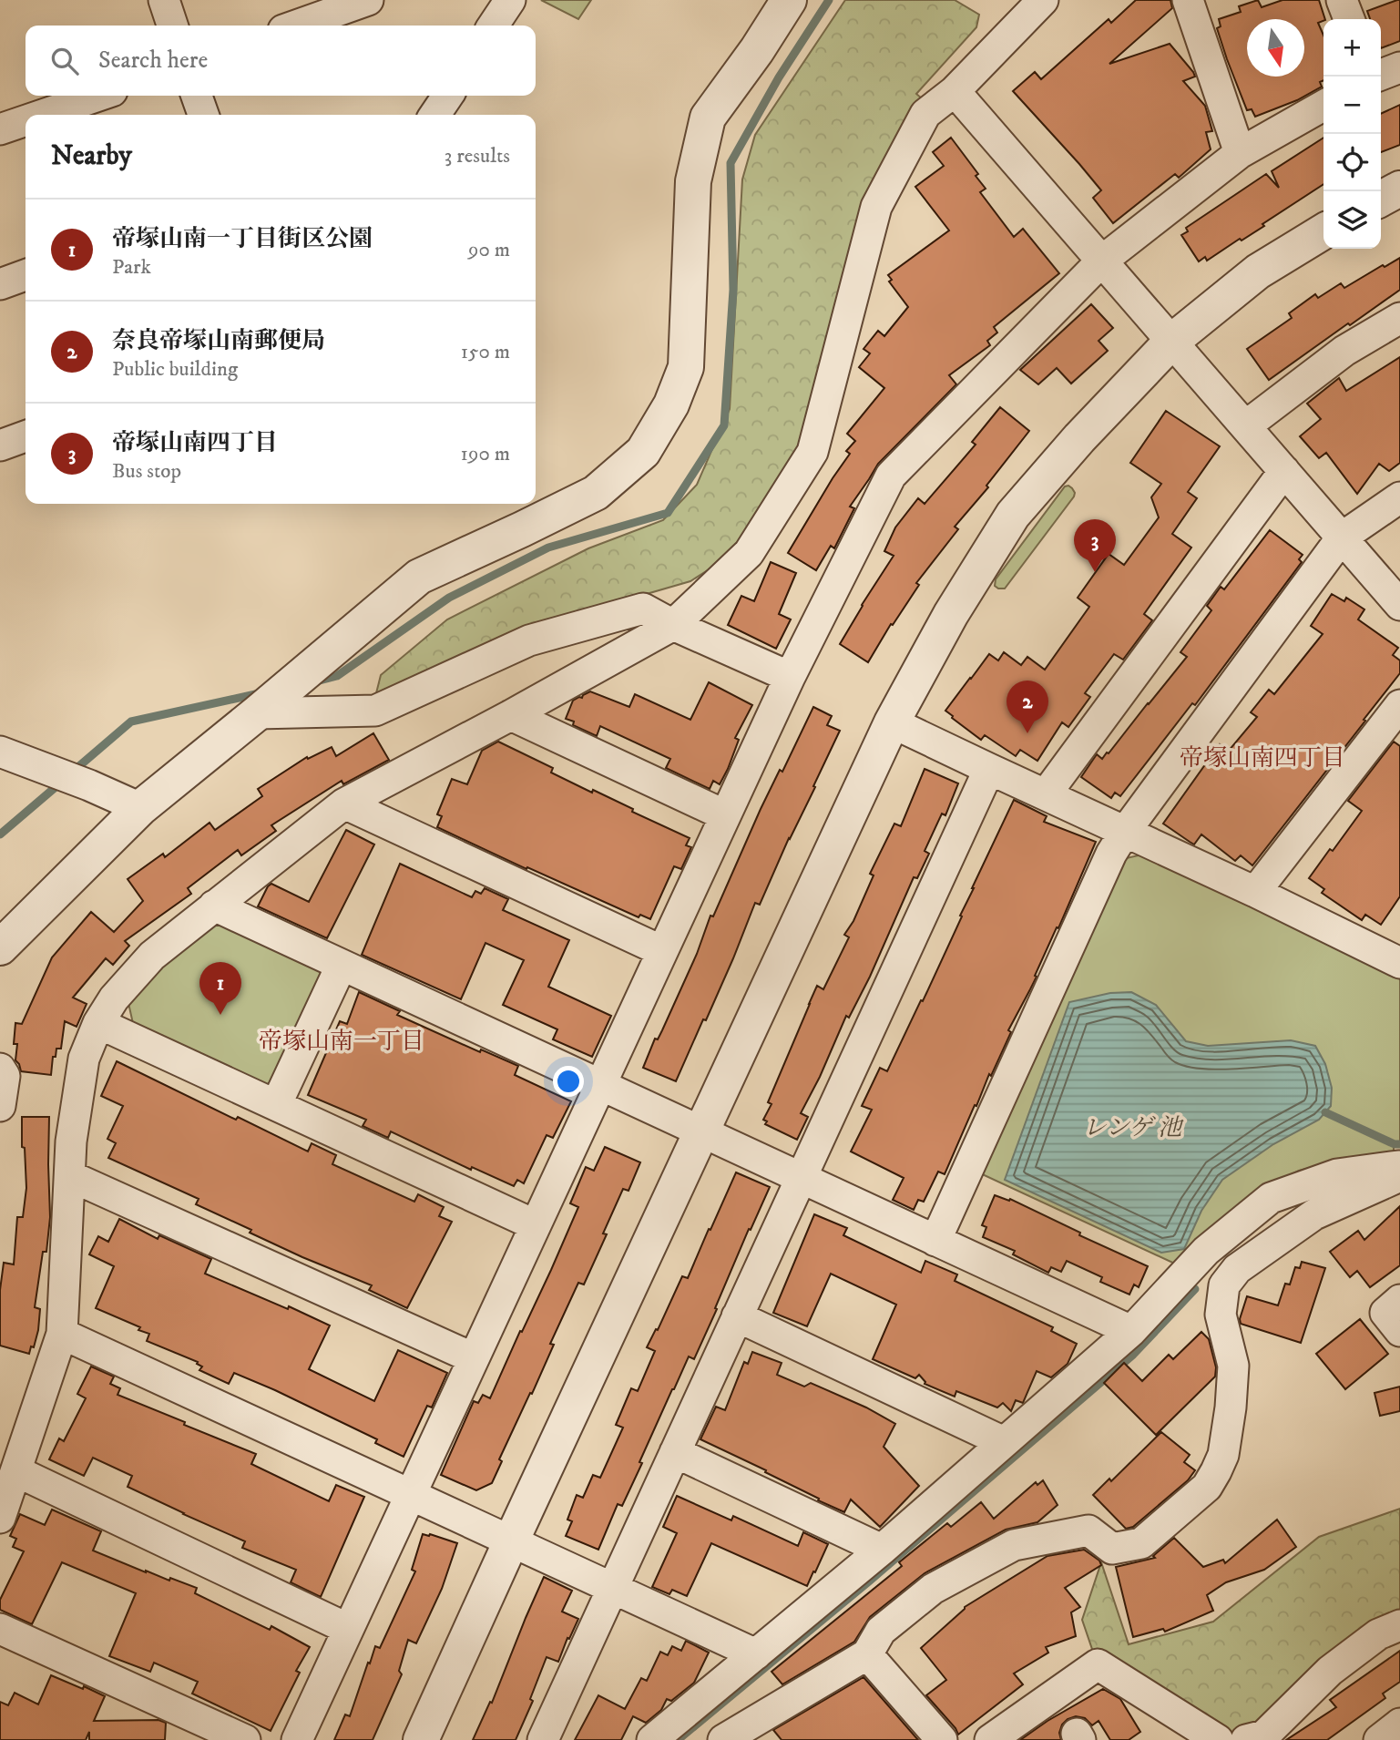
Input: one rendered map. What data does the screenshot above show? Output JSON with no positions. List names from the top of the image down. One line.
{"districts":["帝塚山南四丁目","帝塚山南一丁目"],"water":["レンゲ 池"],"north":"bottom","page":{"map_buttons":["+","−"],"search":"Search here","heading":["Nearby","3 results"],"list":[{"mark":"1","name":"帝塚山南一丁目街区公園","note":"Park","value":"90 m"},{"mark":"2","name":"奈良帝塚山南郵便局","note":"Public building","value":"150 m"},{"mark":"3","name":"帝塚山南四丁目","note":"Bus stop","value":"190 m"}],"pins":["3","2","1"]}}
